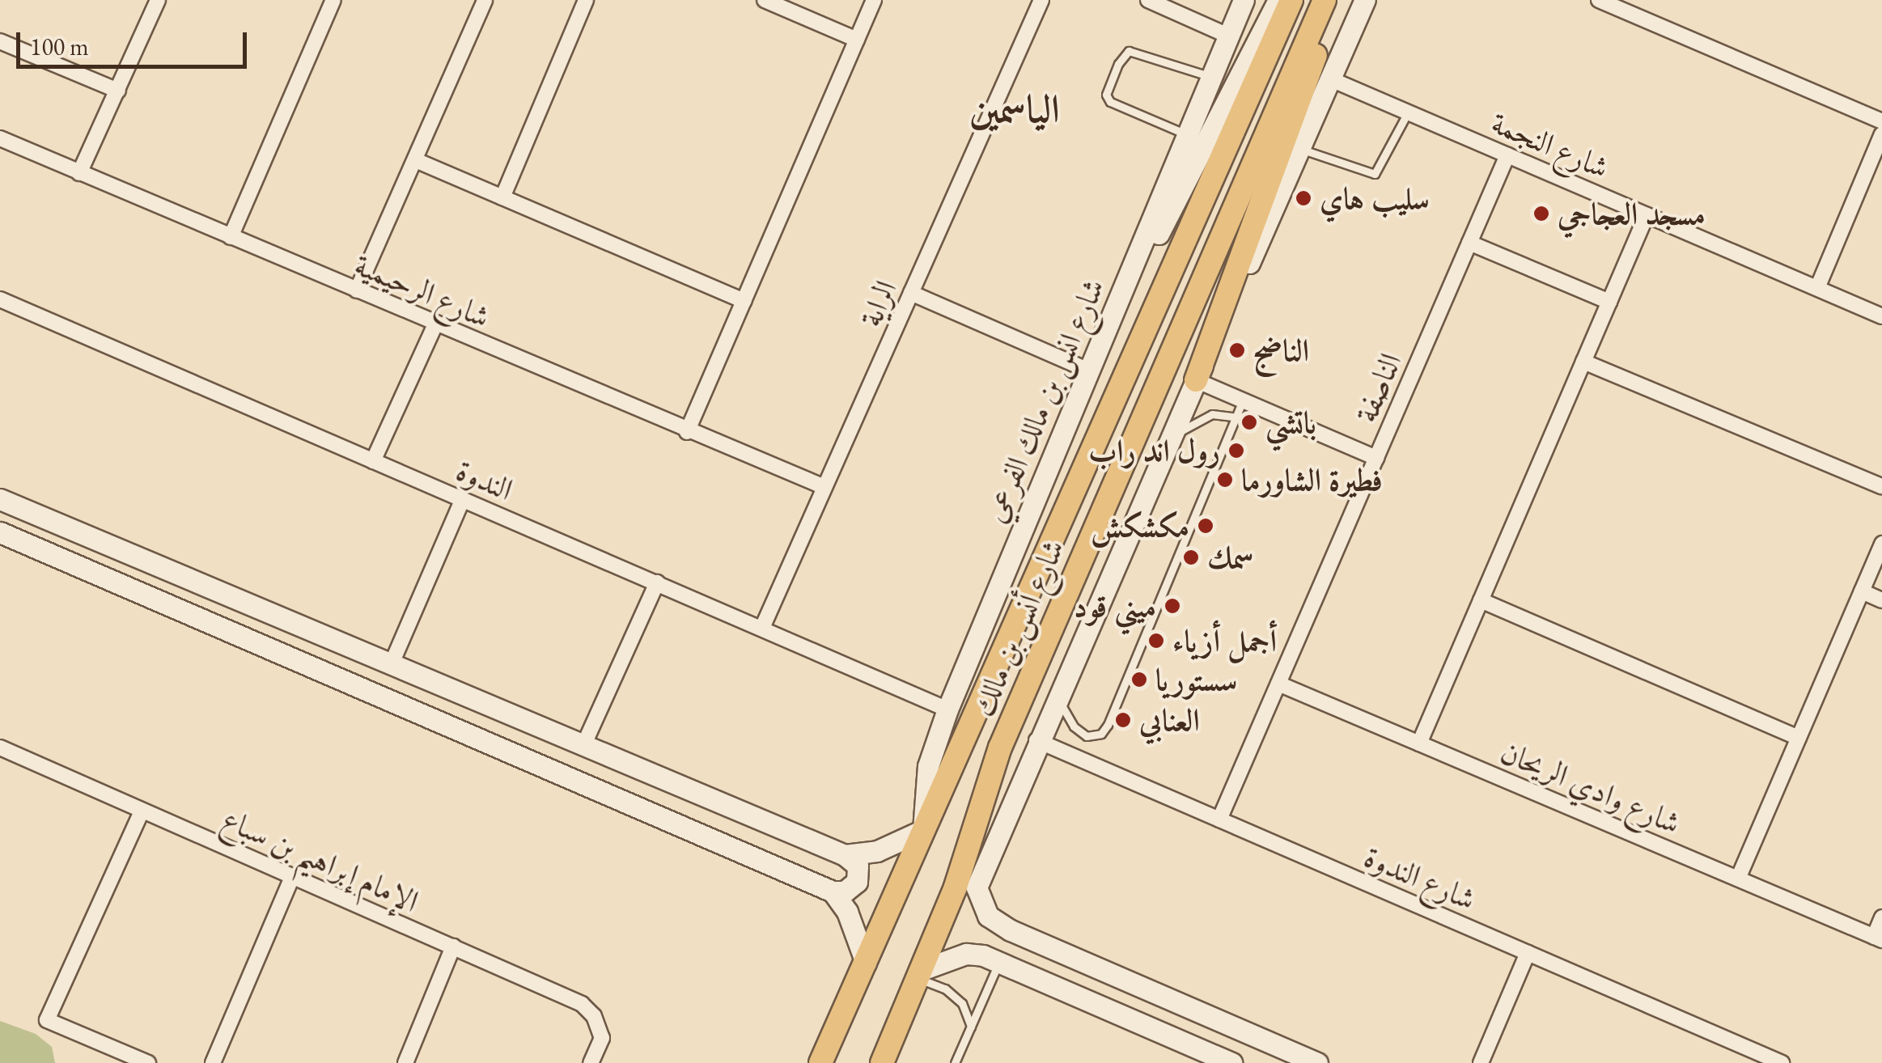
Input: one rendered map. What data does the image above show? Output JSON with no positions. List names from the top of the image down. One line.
{"streets":{"main road":["شارع أنس بن مالك"],"street":["شارع النجمة","شارع الرحيمية","الراية","الناصفة","شارع انس بن مالك الفرعي","الندوة","شارع وادي الريحان","الإمام إبراهيم بن سباع","شارع الندوة"]},"crossings":[["شارع النجمة","الناصفة"],["شارع الرحيمية","الراية"],["الراية","الندوة"],["الناصفة","شارع وادي الريحان"],["الناصفة","شارع الندوة"],["شارع انس بن مالك الفرعي","الندوة"]],"districts":["الياسمين"],"places":["سليب هاي","مسجد العجاجي","الناضج","باتشي","رول اند راب","فطيرة الشاورما","مكشكش","سمك","ميني قود","أجمل أزياء","سستوريا","العنابي"],"scale_bar":"100 m"}
